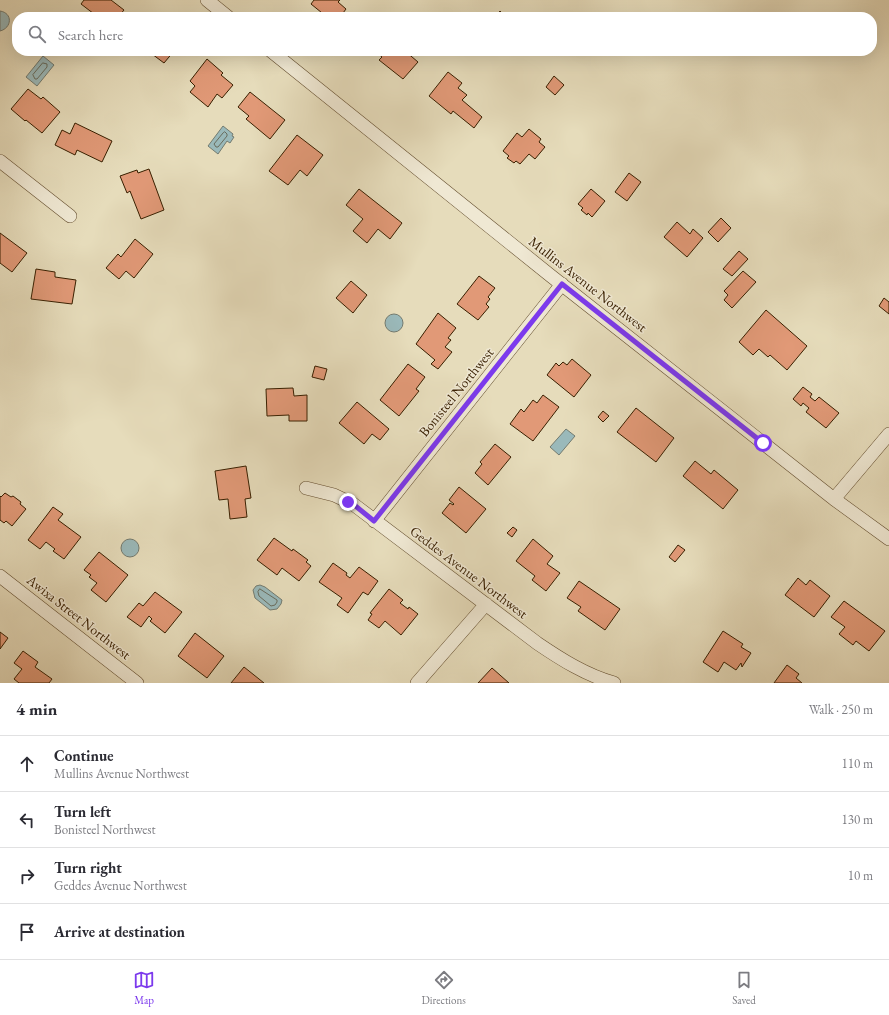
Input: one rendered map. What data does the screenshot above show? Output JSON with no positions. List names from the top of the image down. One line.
{"streets":{"street":["Mullins Avenue Northwest","Bonisteel Northwest","Geddes Avenue Northwest","Awixa Street Northwest"]},"crossings":[["Mullins Avenue Northwest","Bonisteel Northwest"],["Bonisteel Northwest","Geddes Avenue Northwest"]],"page":{"search":"Search here","heading":["4 min","Walk · 250 m"],"list":[["Continue","Mullins Avenue Northwest","110 m"],["Turn left","Bonisteel Northwest","130 m"],["Turn right","Geddes Avenue Northwest","10 m"],"Arrive at destination"],"nav":["Map","Directions","Saved"]}}
